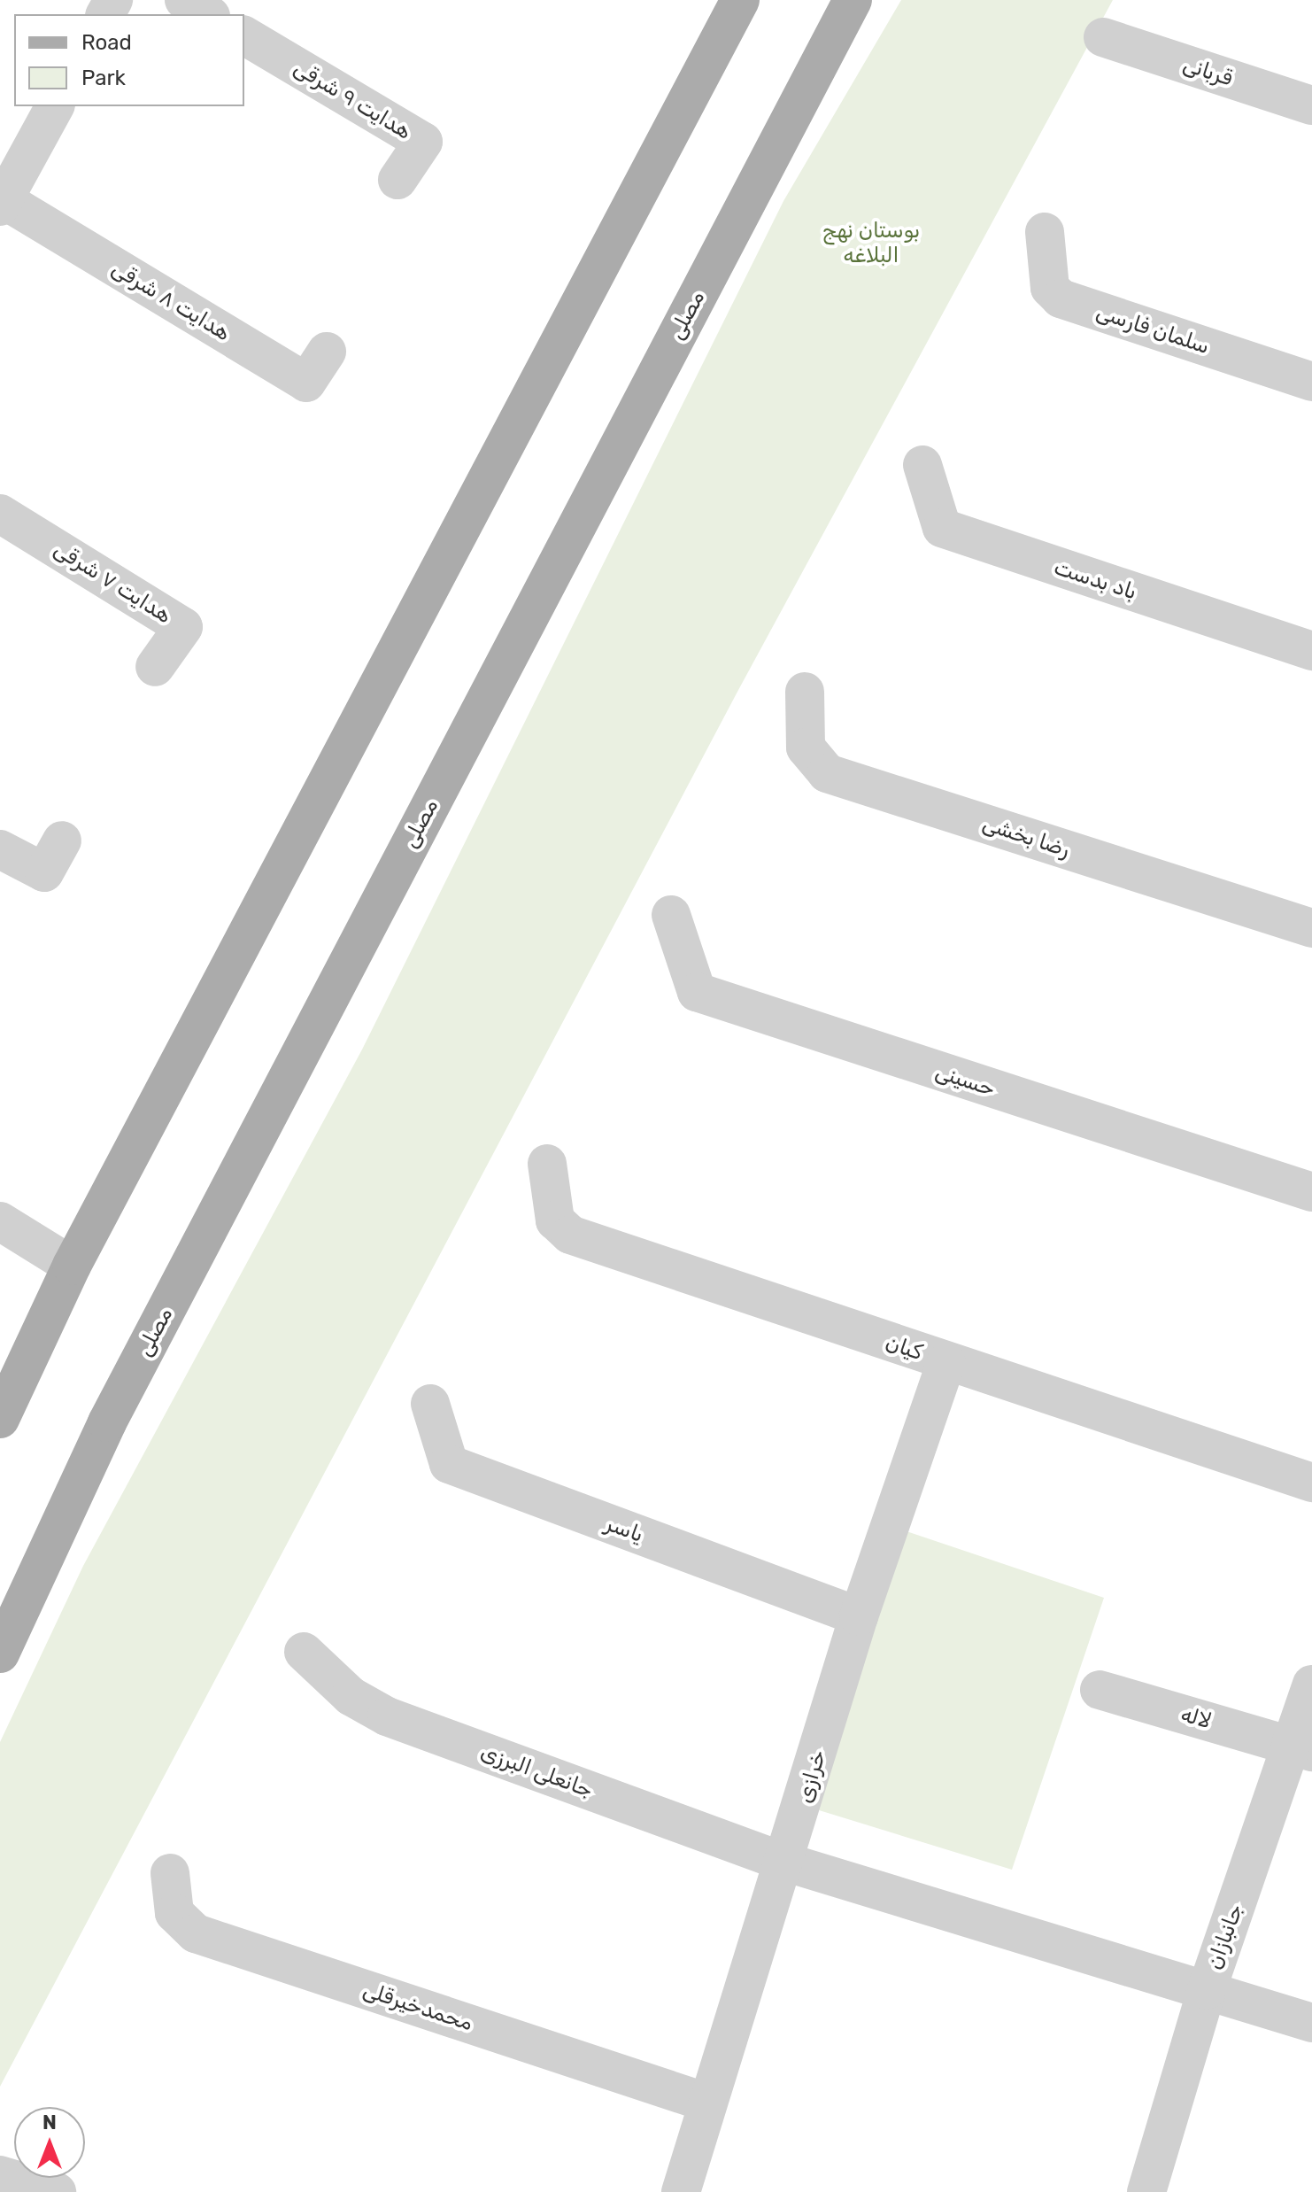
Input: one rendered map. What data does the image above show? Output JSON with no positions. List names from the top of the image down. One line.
{"streets":{"main road":["مصلی"],"street":["قربانی","هدایت ۹ شرقی","هدایت ۸ شرقی","سلمان فارسی","باد بدست","هدایت ۷ شرقی","رضا بخشی","حسینی","کیان","یاسر","لاله","جانعلی البرزی","خرازی","جانبازان","محمدخیرقلی"]},"crossings":[["کیان","خرازی"],["یاسر","خرازی"],["لاله","جانبازان"],["جانعلی البرزی","خرازی"],["جانعلی البرزی","جانبازان"],["خرازی","محمدخیرقلی"]],"parks":["بوستان نهج البلاغه"],"legend":["Road","Park"],"north":"top"}
